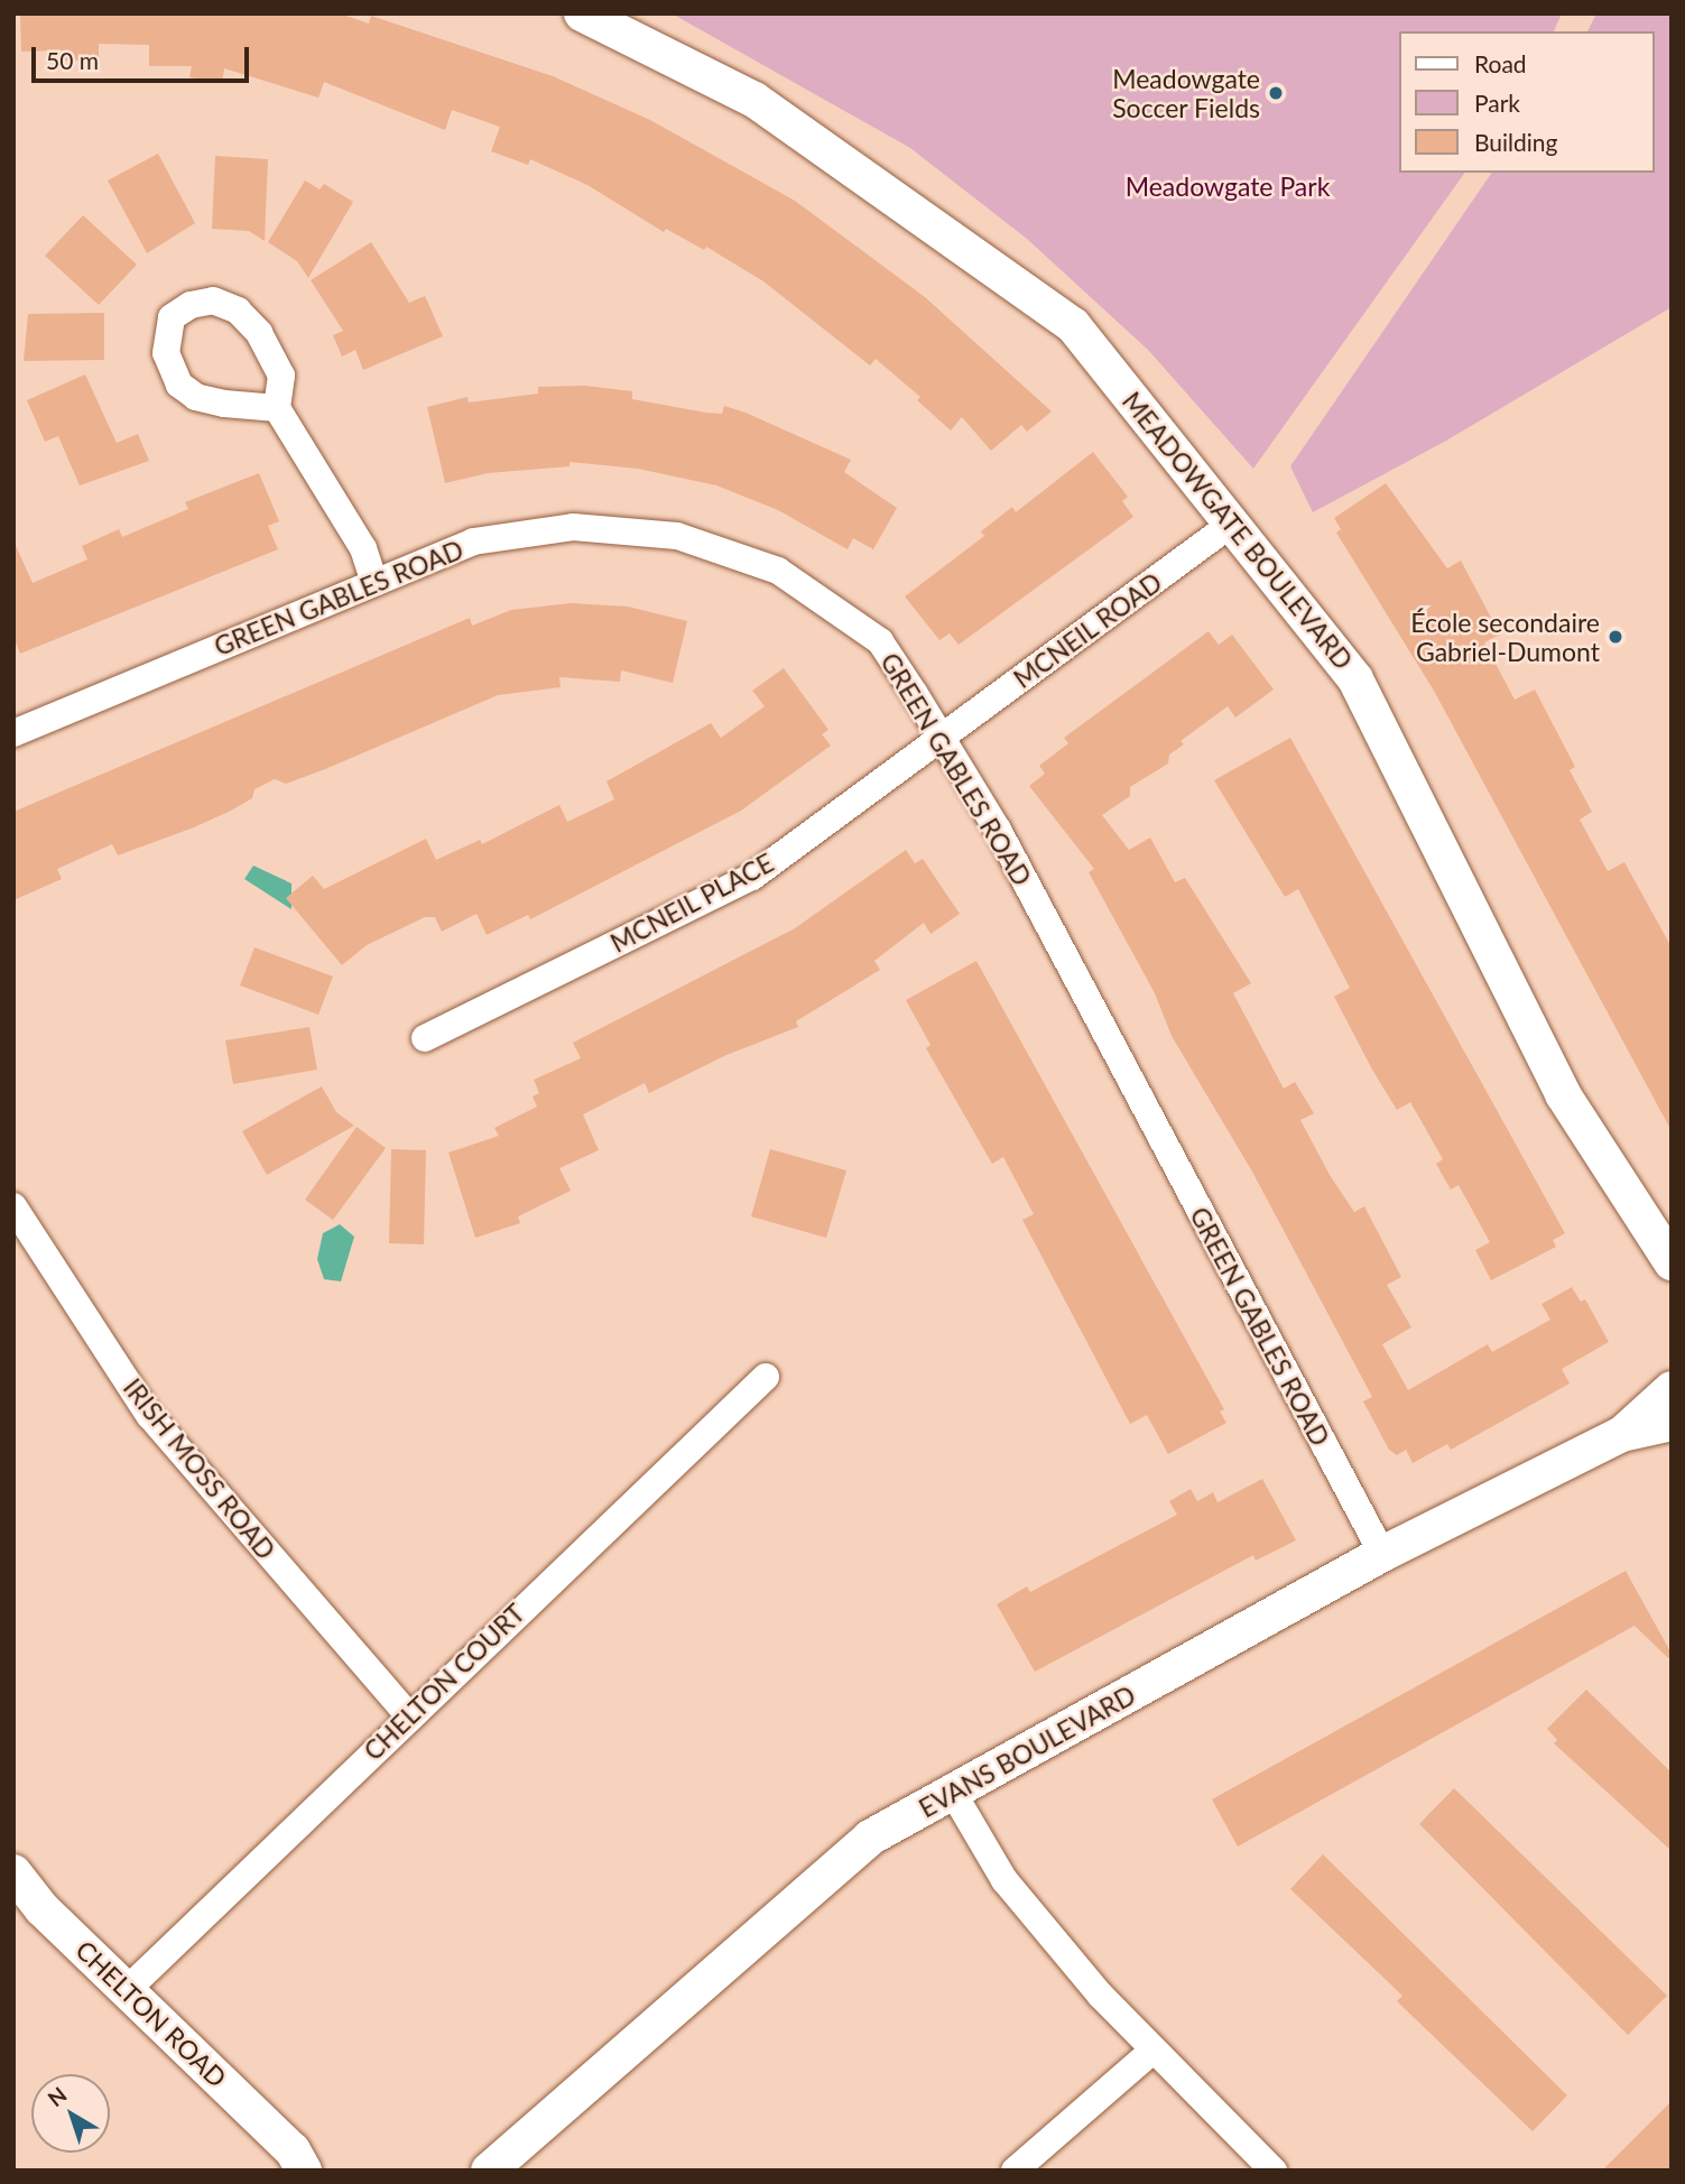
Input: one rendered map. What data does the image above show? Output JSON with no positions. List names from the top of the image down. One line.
{"streets":{"street":["MEADOWGATE BOULEVARD","GREEN GABLES ROAD","MCNEIL ROAD","MCNEIL PLACE","IRISH MOSS ROAD","CHELTON COURT","EVANS BOULEVARD","CHELTON ROAD"]},"crossings":[["MEADOWGATE BOULEVARD","MCNEIL ROAD"],["GREEN GABLES ROAD","MCNEIL ROAD"],["GREEN GABLES ROAD","MCNEIL PLACE"],["GREEN GABLES ROAD","EVANS BOULEVARD"],["MCNEIL ROAD","MCNEIL PLACE"],["IRISH MOSS ROAD","CHELTON COURT"],["CHELTON COURT","CHELTON ROAD"]],"parks":["Meadowgate Park"],"places":["Meadowgate Soccer Fields","École secondaire Gabriel-Dumont"],"legend":["Road","Park","Building"],"scale_bar":"50 m","north":"top left"}
